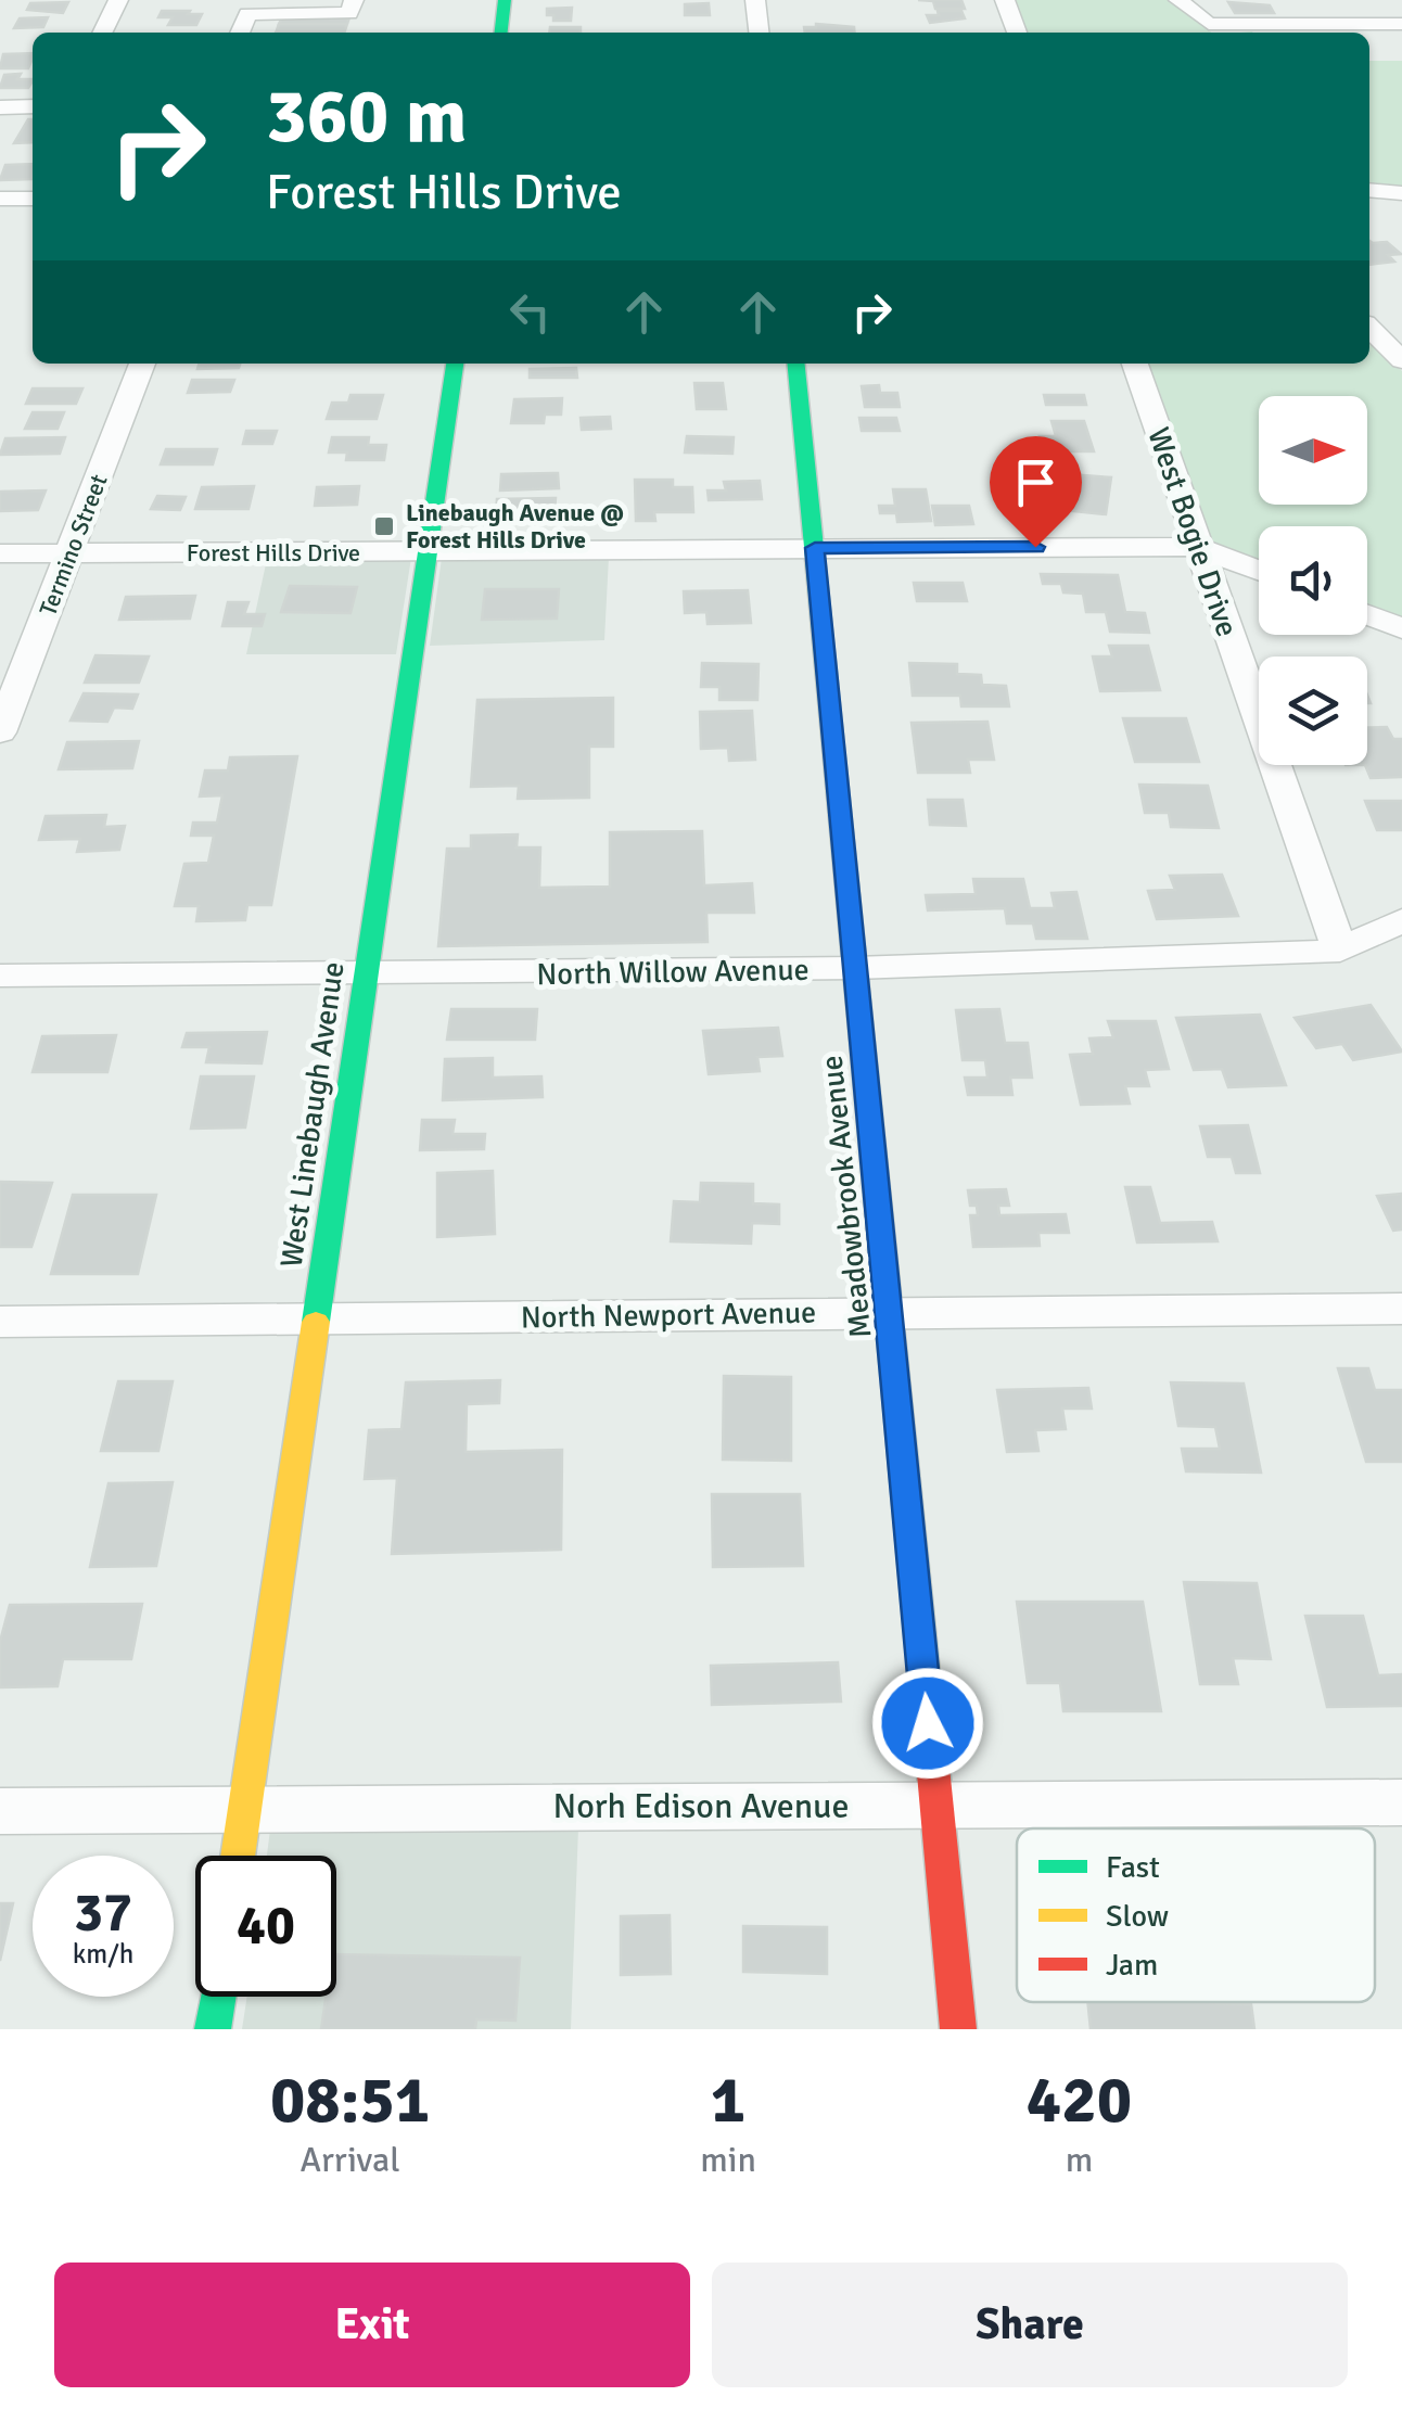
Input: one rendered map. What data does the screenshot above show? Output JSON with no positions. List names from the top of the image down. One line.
{"streets":{"street":["West Bogie Drive","Termino Street","Forest Hills Drive","North Willow Avenue","West Linebaugh Avenue","Meadowbrook Avenue","North Newport Avenue","Norh Edison Avenue"]},"crossings":[["West Bogie Drive","Forest Hills Drive"],["West Bogie Drive","North Willow Avenue"],["Termino Street","Forest Hills Drive"],["Forest Hills Drive","West Linebaugh Avenue"],["Forest Hills Drive","Meadowbrook Avenue"],["North Willow Avenue","West Linebaugh Avenue"],["North Willow Avenue","Meadowbrook Avenue"],["West Linebaugh Avenue","North Newport Avenue"],["West Linebaugh Avenue","Norh Edison Avenue"],["Meadowbrook Avenue","North Newport Avenue"],["Meadowbrook Avenue","Norh Edison Avenue"]],"places":{"transit":["Linebaugh Avenue @ Forest Hills Drive"]},"legend":["Fast","Slow","Jam"],"north":"right","page":{"turn":["360 m","Forest Hills Drive"],"speed":"37 km/h","limit":"40","eta":["08:51","Arrival","1","min","420","m"],"buttons":["Exit","Share"]}}
